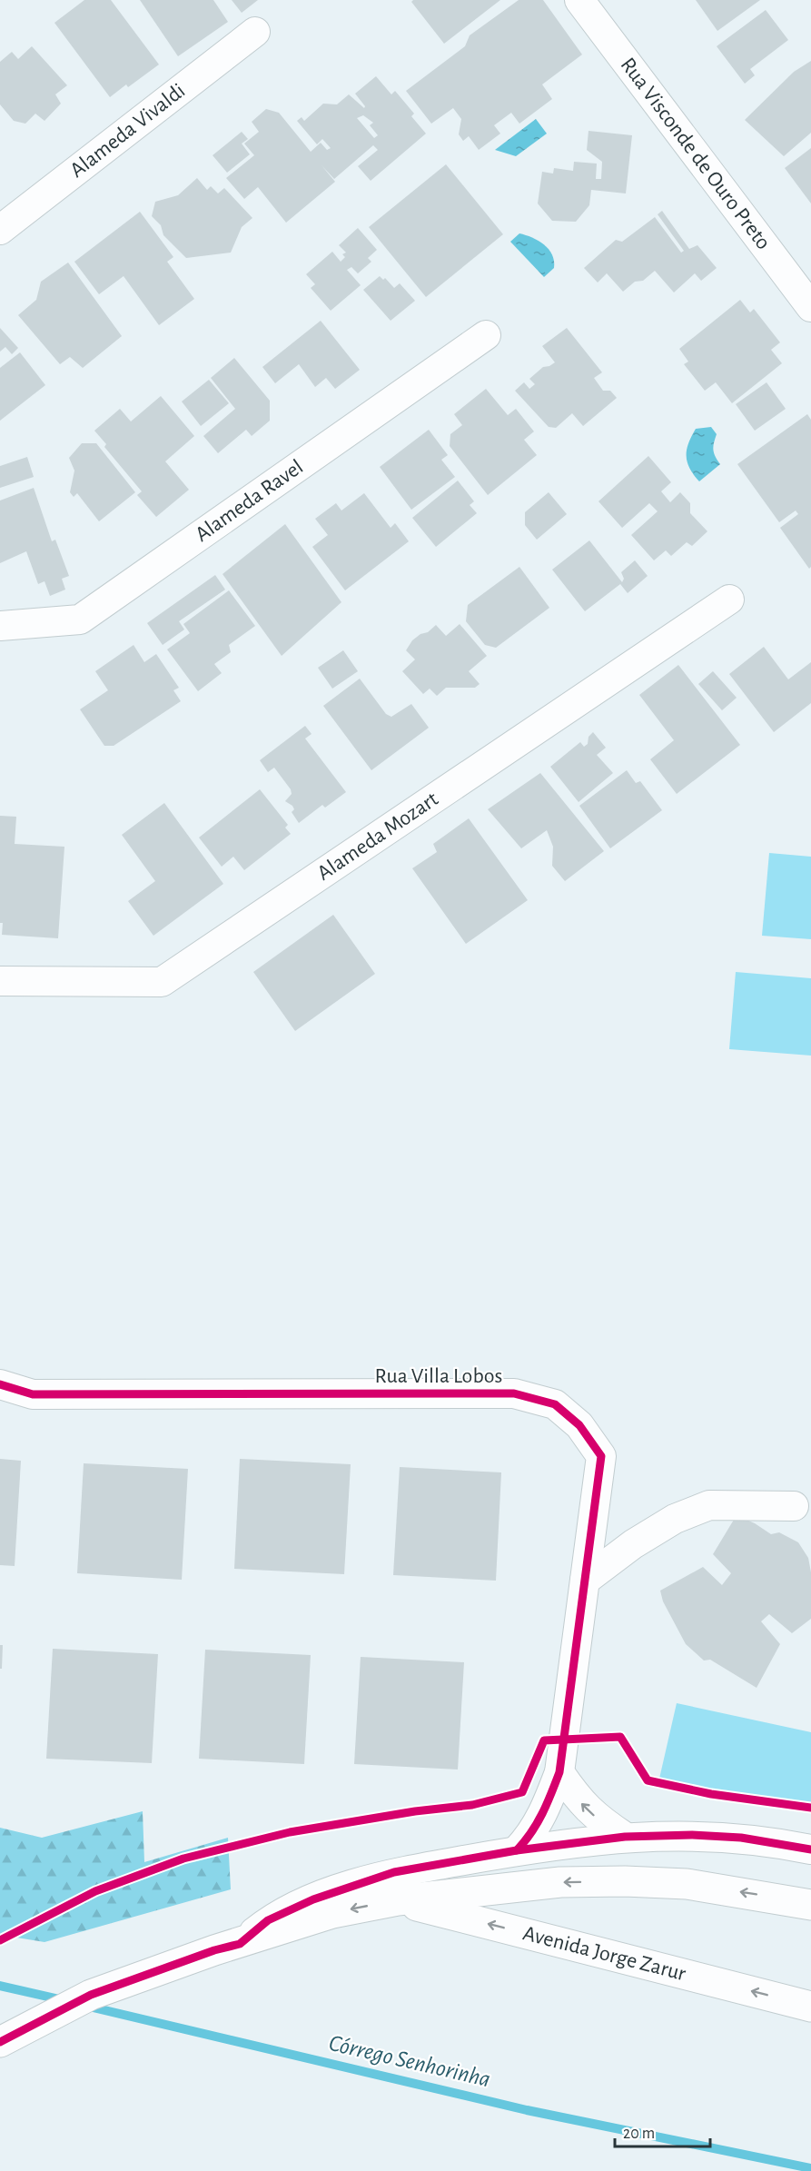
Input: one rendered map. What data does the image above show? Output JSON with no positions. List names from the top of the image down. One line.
{"streets":{"main road":["Avenida Jorge Zarur"],"street":["Alameda Vivaldi","Rua Visconde de Ouro Preto","Alameda Ravel","Alameda Mozart","Rua Villa Lobos"]},"one_way":["Avenida Jorge Zarur"],"water":["Córrego Senhorinha"],"scale_bar":"20 m"}
